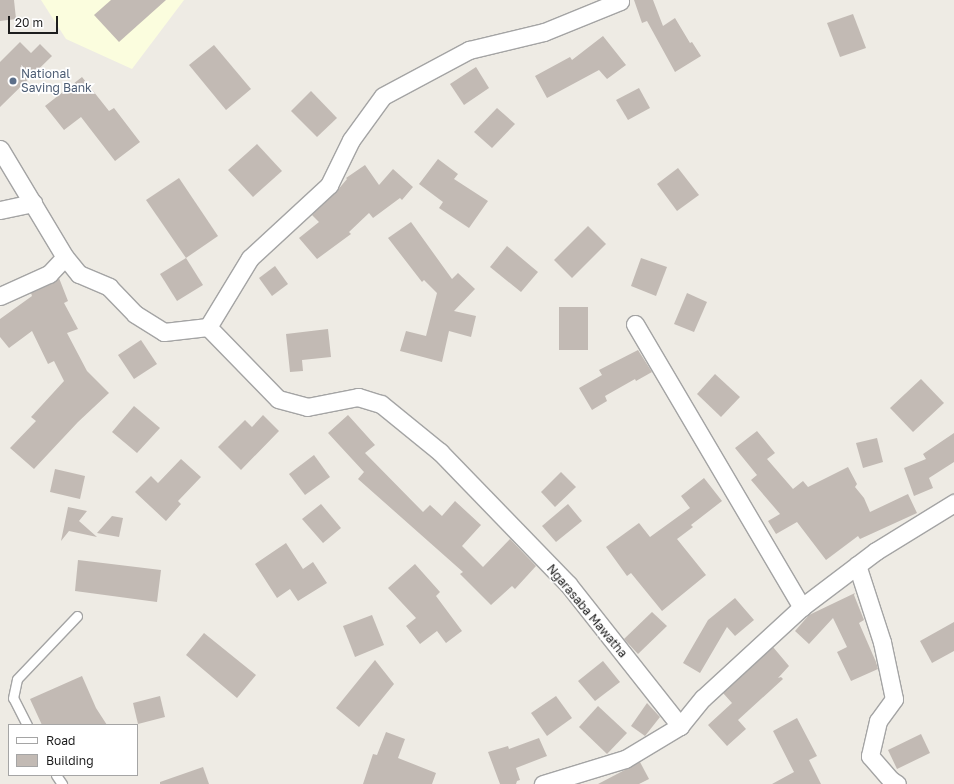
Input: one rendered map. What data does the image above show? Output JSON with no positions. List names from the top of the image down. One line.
{"streets":{"street":["Ngarasaba Mawatha"]},"places":["National Saving Bank"],"legend":["Road","Building"],"scale_bar":"20 m"}
